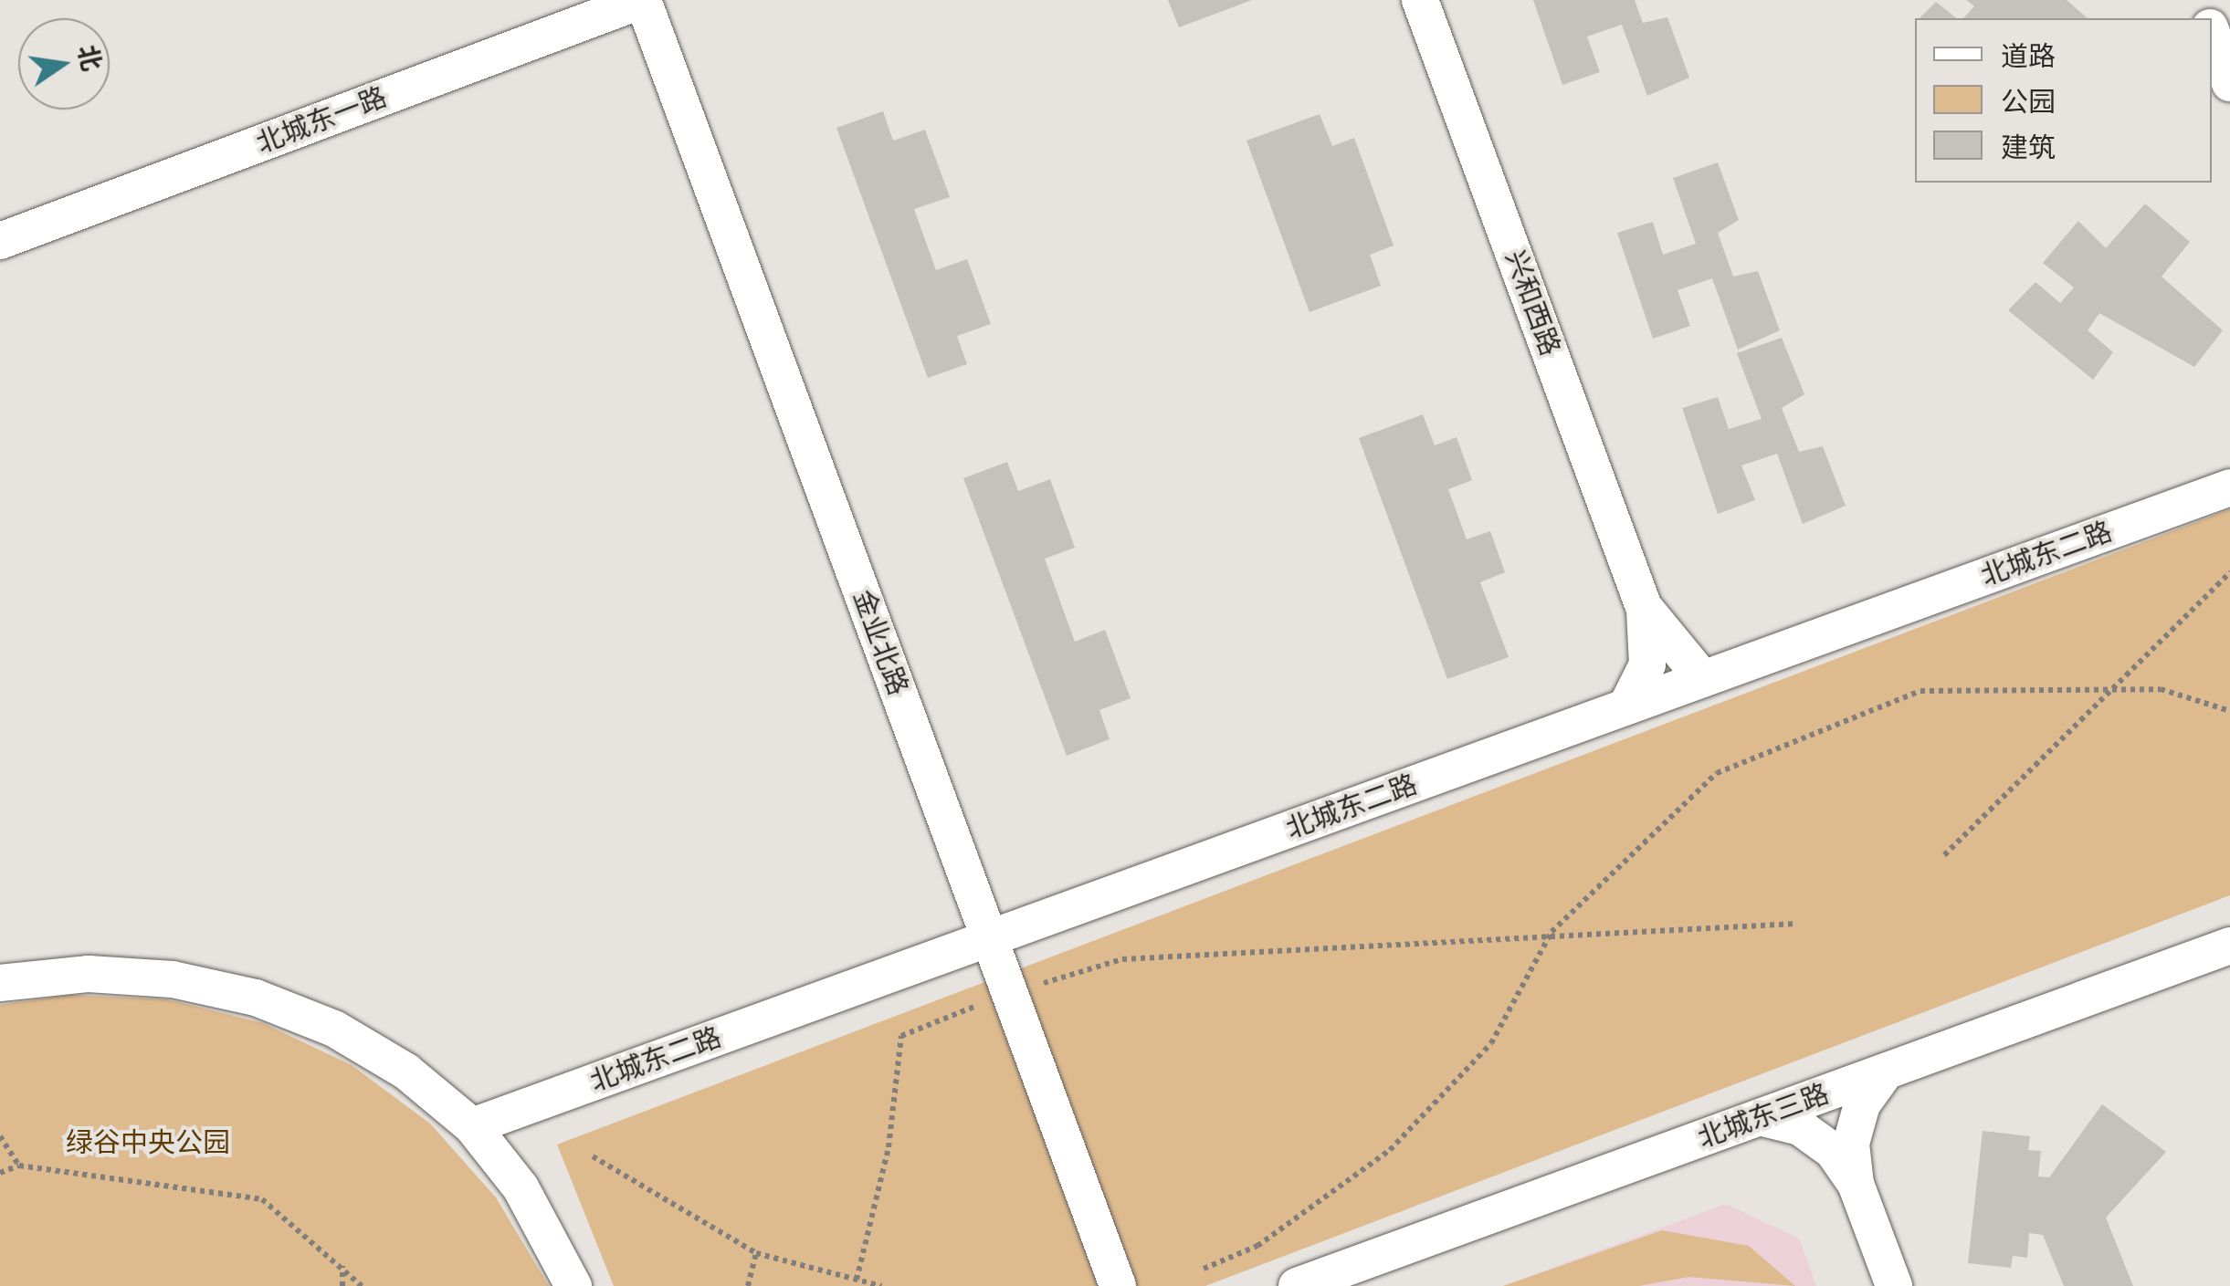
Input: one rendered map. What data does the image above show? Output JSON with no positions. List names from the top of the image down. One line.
{"streets":{"street":["北城东一路","兴和西路","北城东二路","金业北路","北城东三路"]},"crossings":[["北城东一路","金业北路"],["北城东二路","金业北路"]],"parks":["绿谷中央公园"],"legend":["道路","公园","建筑"],"north":"right"}
